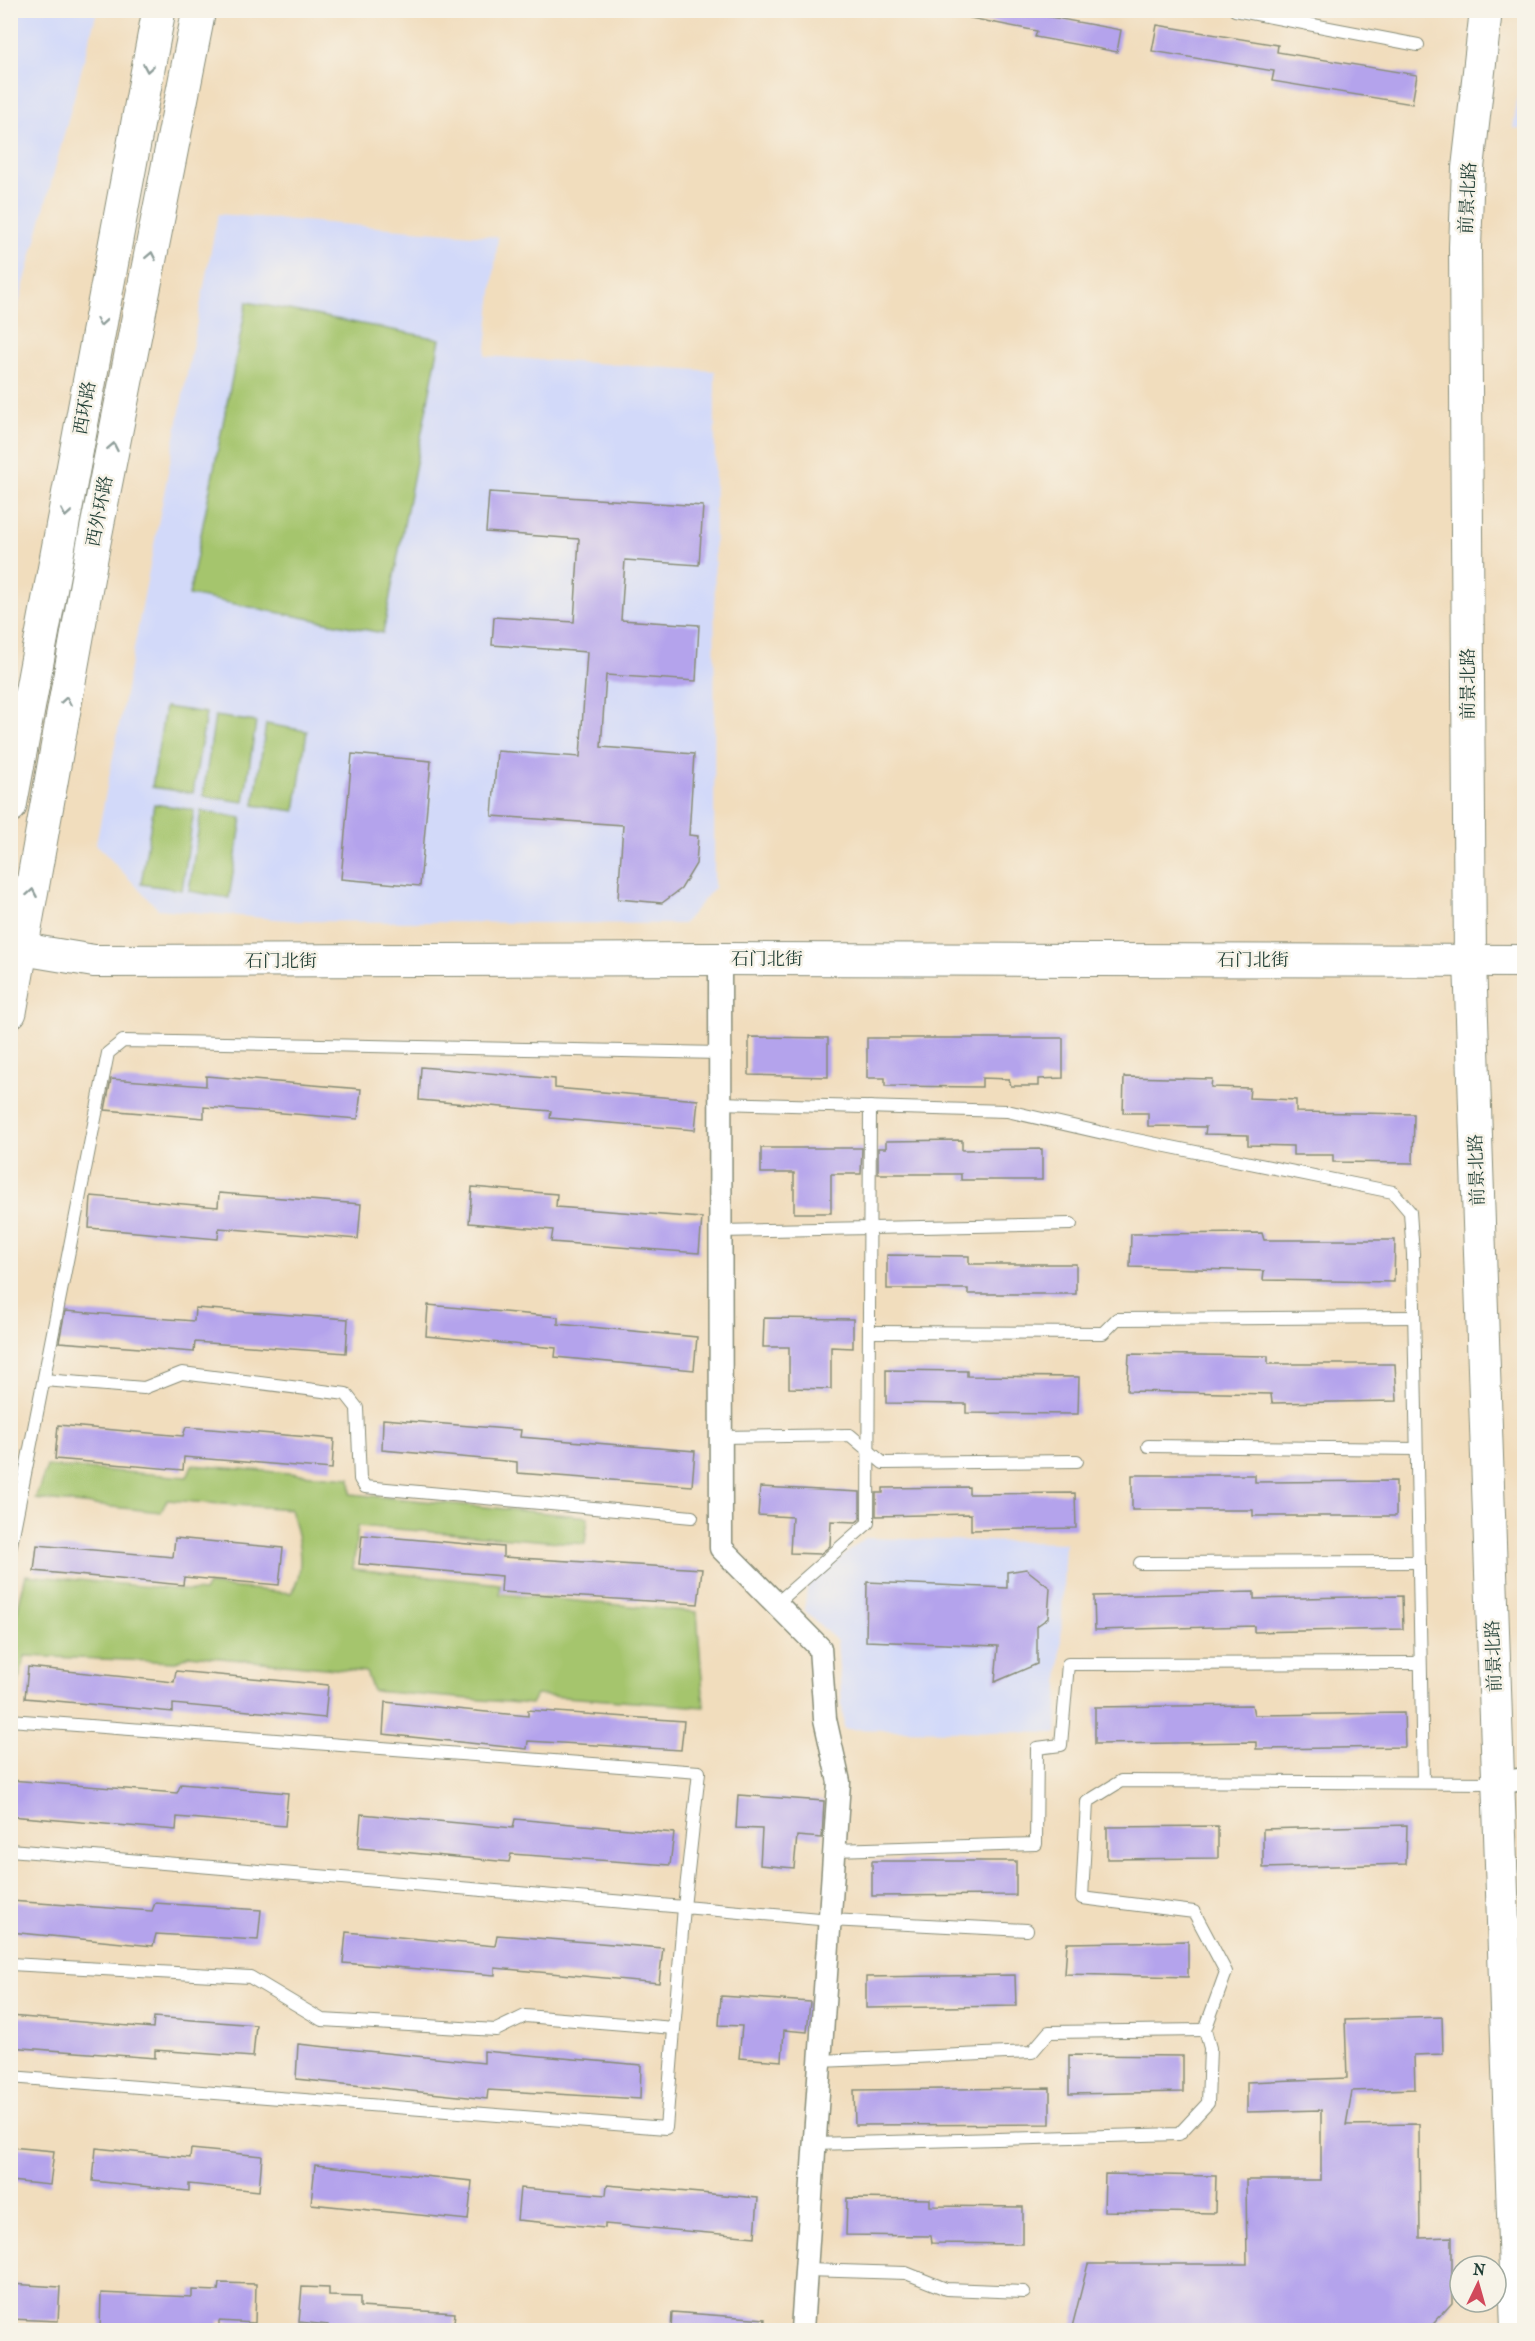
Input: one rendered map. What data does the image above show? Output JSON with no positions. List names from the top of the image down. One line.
{"streets":{"main road":["西环路","西外环路"],"street":["前景北路","石门北街"]},"crossings":[["前景北路","石门北街"],["西外环路","石门北街"]],"one_way":["西环路","西外环路"],"north":"top"}
